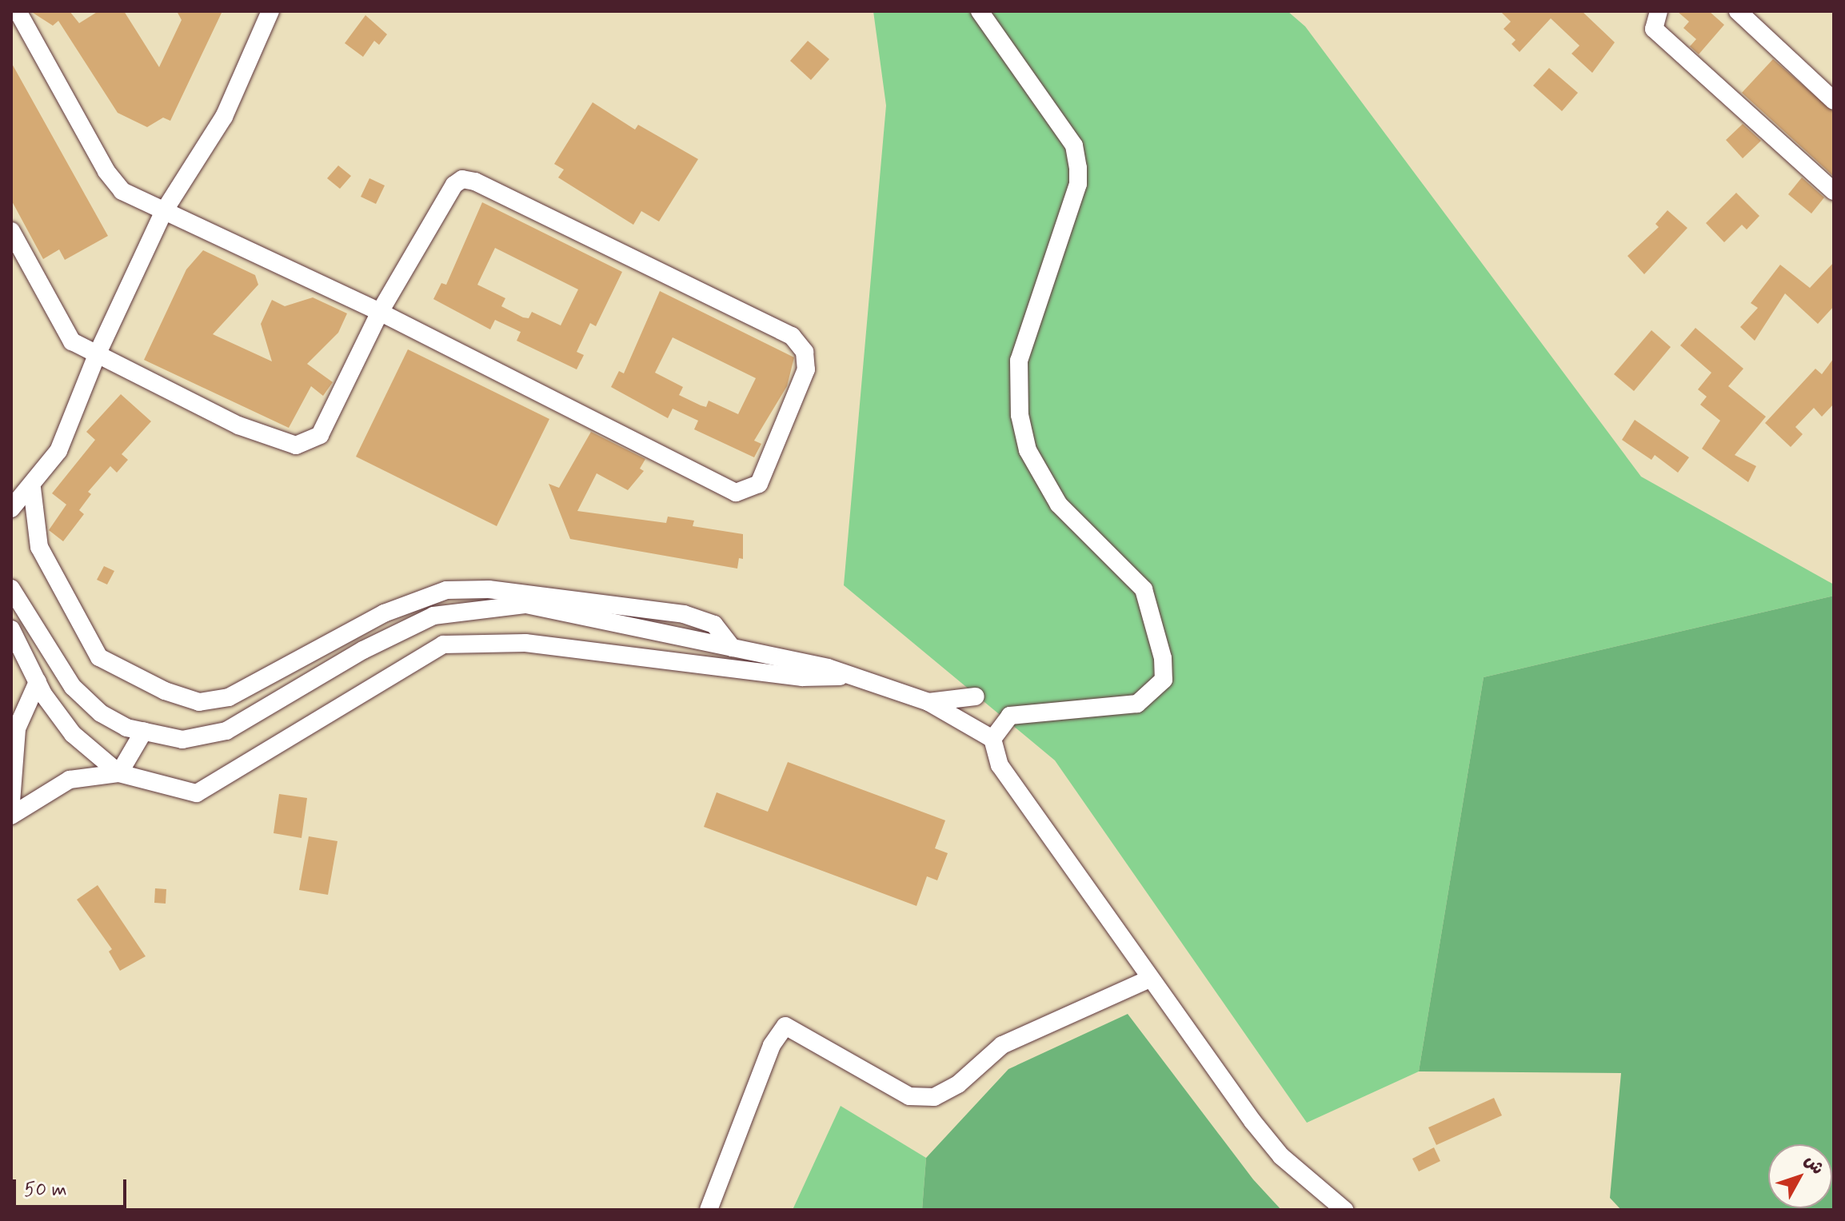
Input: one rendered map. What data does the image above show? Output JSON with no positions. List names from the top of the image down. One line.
{"scale_bar":"50 m","north":"top right"}
